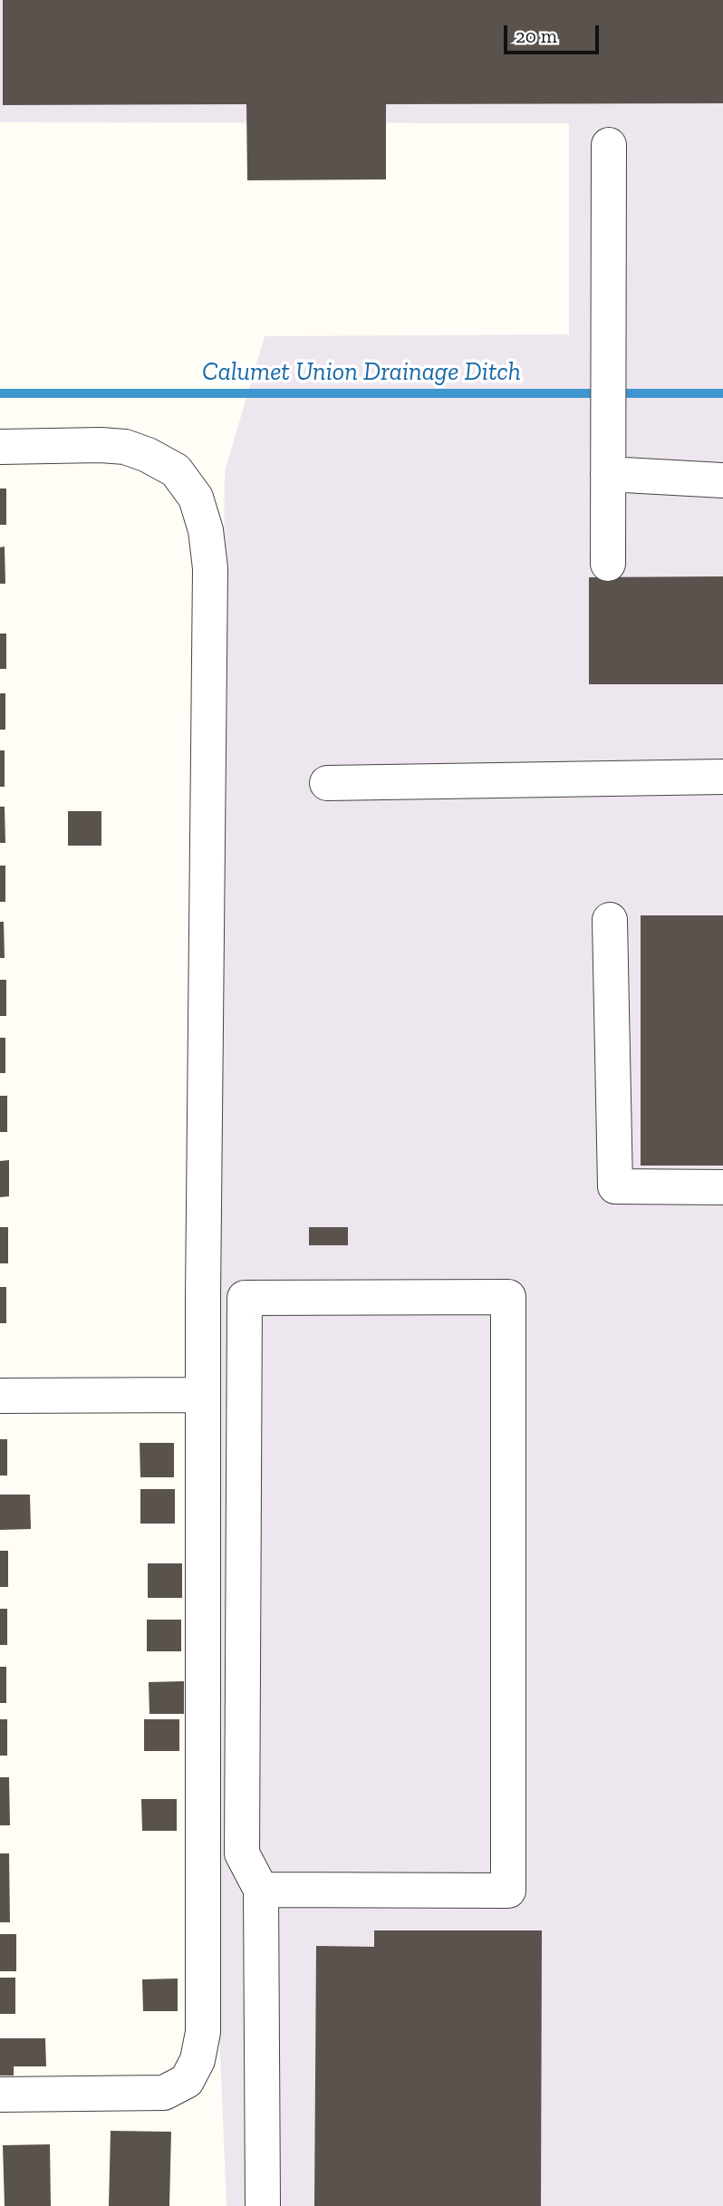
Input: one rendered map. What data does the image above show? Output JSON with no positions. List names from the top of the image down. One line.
{"water":["Calumet Union Drainage Ditch"],"scale_bar":"20 m"}
